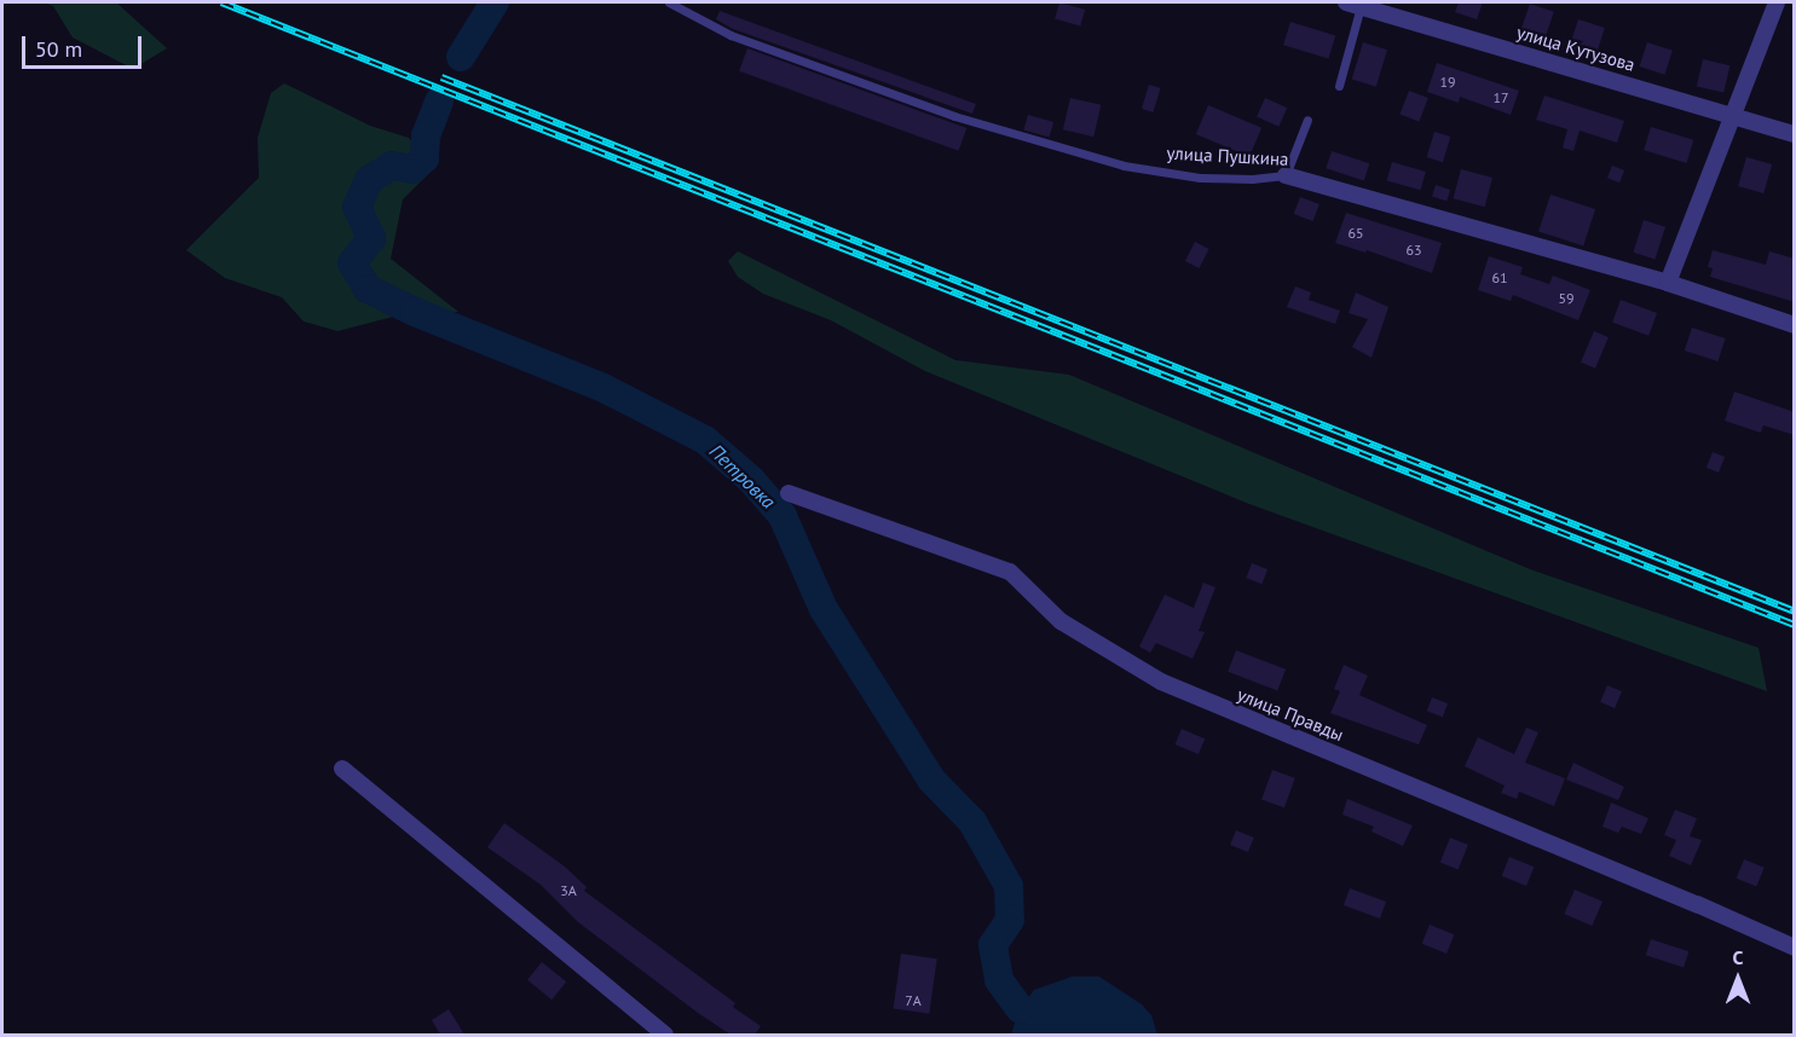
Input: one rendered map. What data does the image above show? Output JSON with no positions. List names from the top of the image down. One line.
{"streets":{"street":["улица Кутузова","улица Пушкина","улица Правды"]},"water":["Петровка"],"house_numbers":["19","17","65","63","61","59","3А","7А"],"scale_bar":"50 m","north":"top"}
